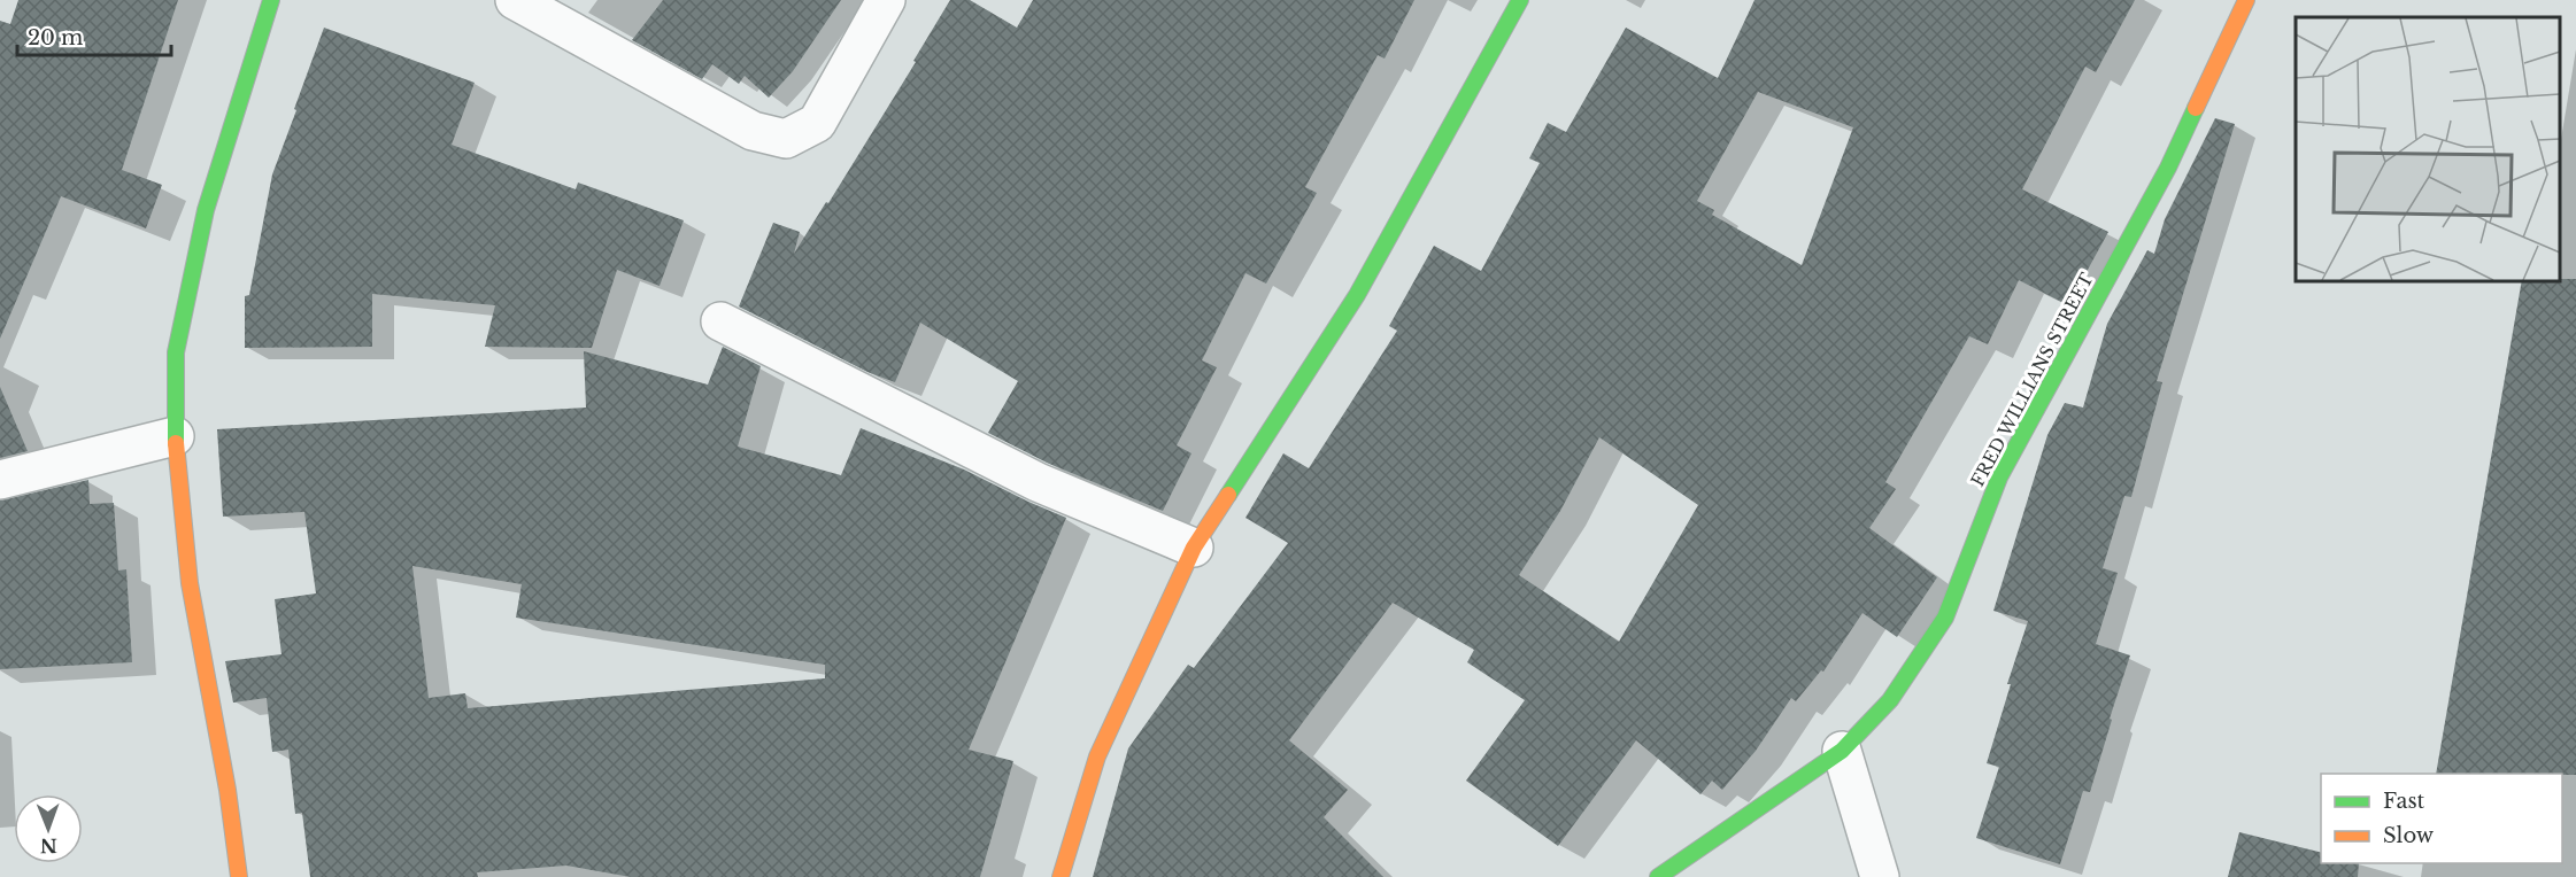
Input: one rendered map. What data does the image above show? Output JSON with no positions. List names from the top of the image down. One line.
{"streets":{"street":["FRED WILLIANS STREET"]},"legend":["Fast","Slow"],"scale_bar":"20 m","north":"bottom"}
